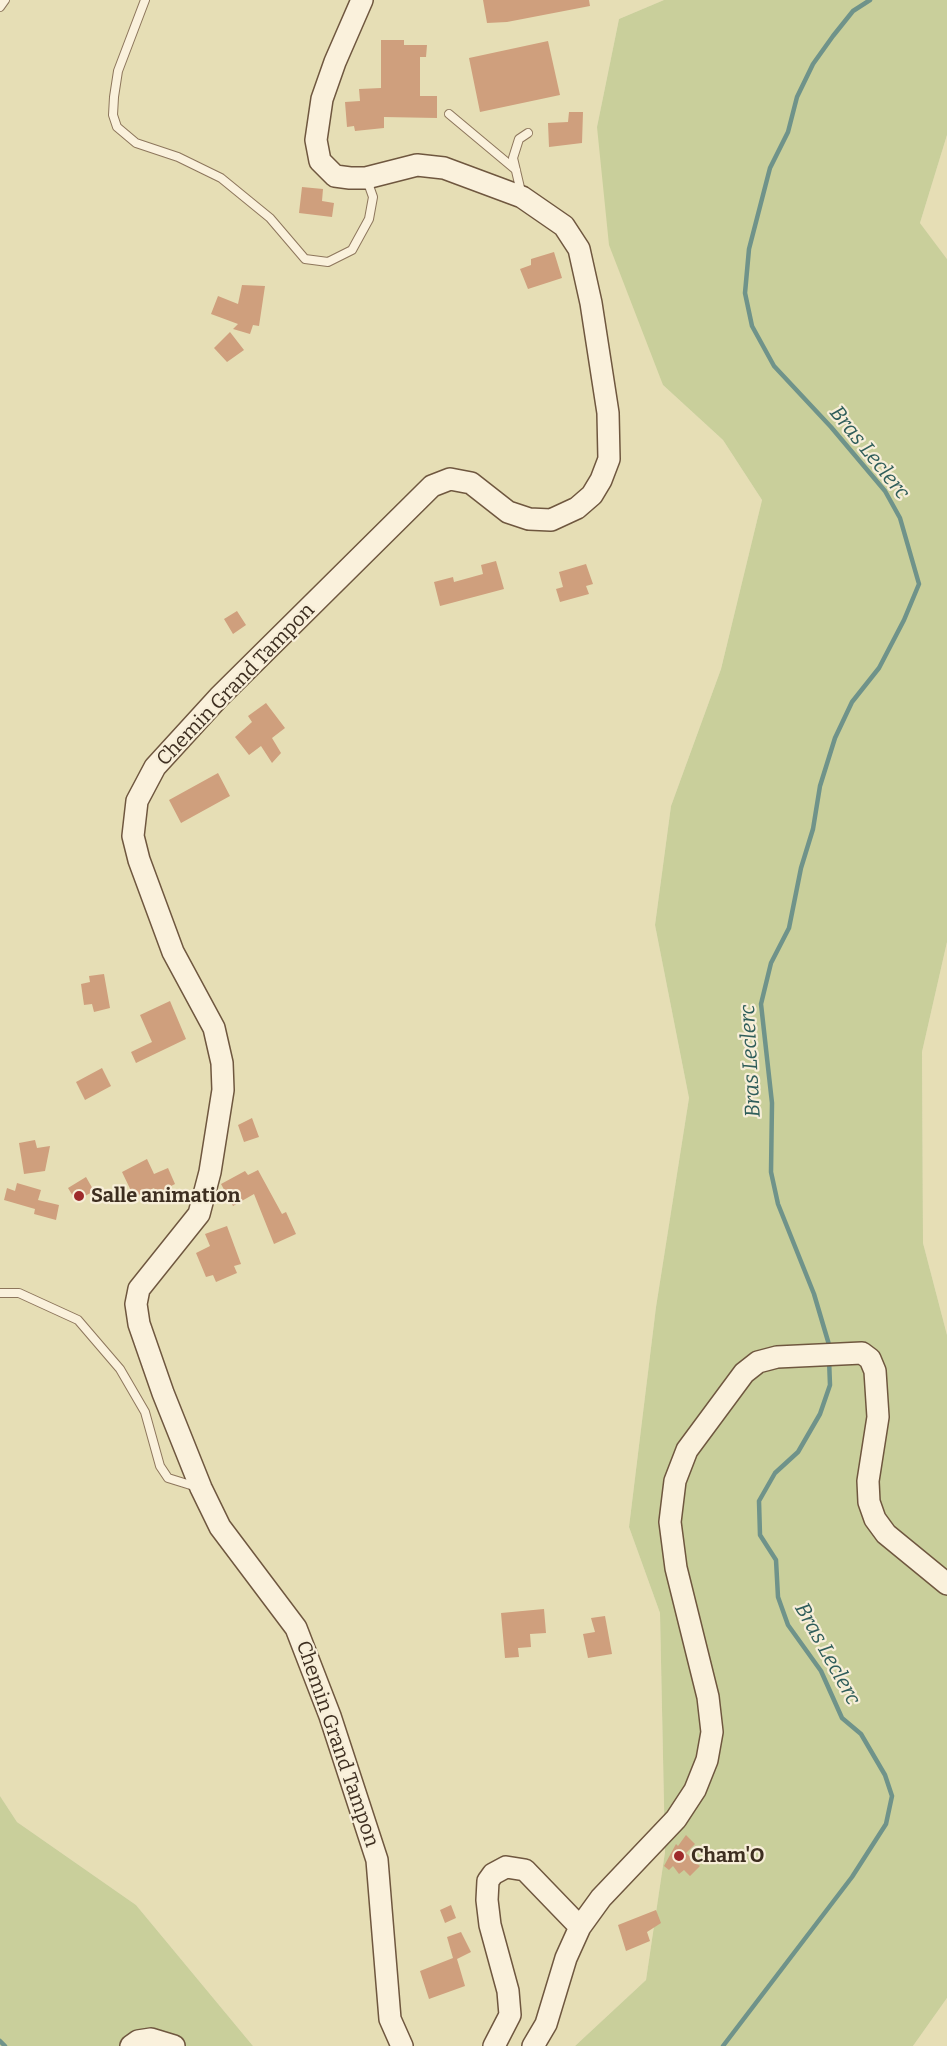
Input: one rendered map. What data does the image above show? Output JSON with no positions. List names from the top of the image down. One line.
{"streets":{"main road":["Chemin Grand Tampon"]},"water":["Bras Leclerc"],"places":["Salle animation","Cham'O"]}
